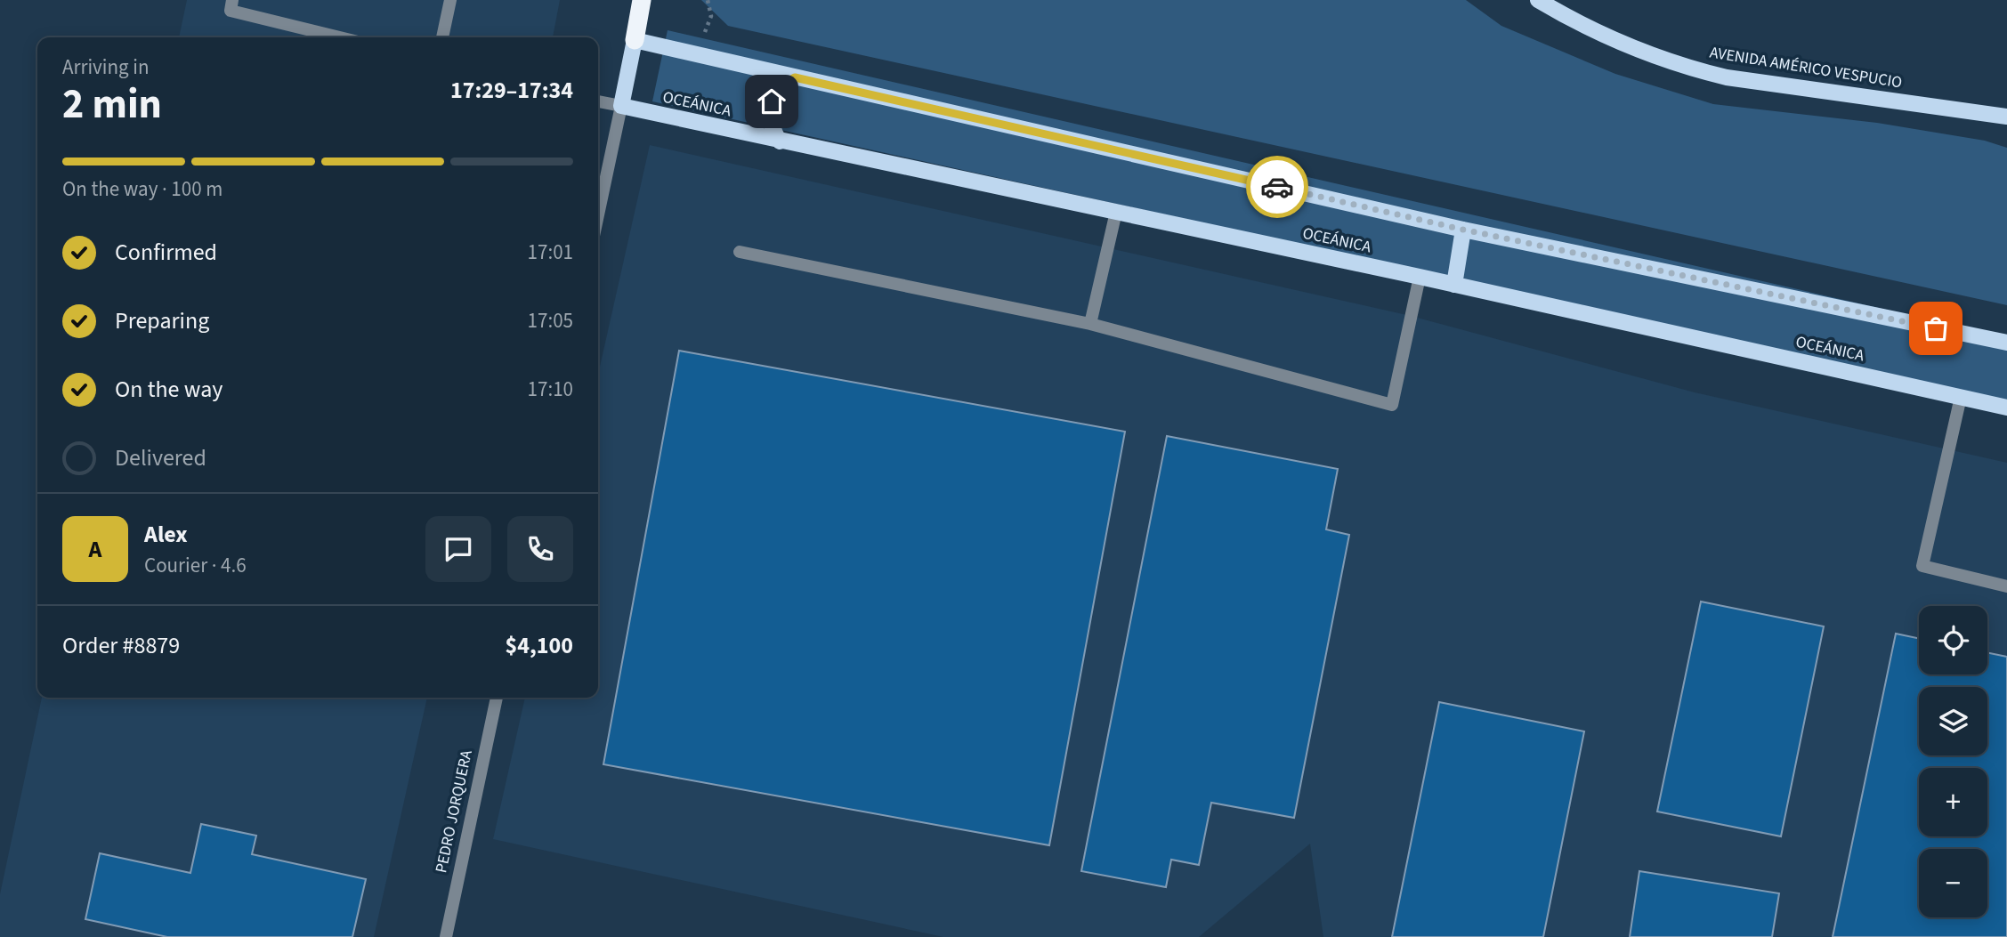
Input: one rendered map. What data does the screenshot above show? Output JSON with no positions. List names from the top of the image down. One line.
{"streets":{"main road":["AVENIDA AMÉRICO VESPUCIO","OCEÁNICA"],"street":["PEDRO JORQUERA"]},"page":{"heading":["2 min","Arriving in","17:29–17:34"],"panel":["Alex","Courier · 4.6","Order #8879","$4,100"],"bar":"On the way · 100 m","list":[["Confirmed","17:01"],["Preparing","17:05"],["On the way","17:10"],"Delivered"],"round":"A","map_buttons":["+","−"]}}
